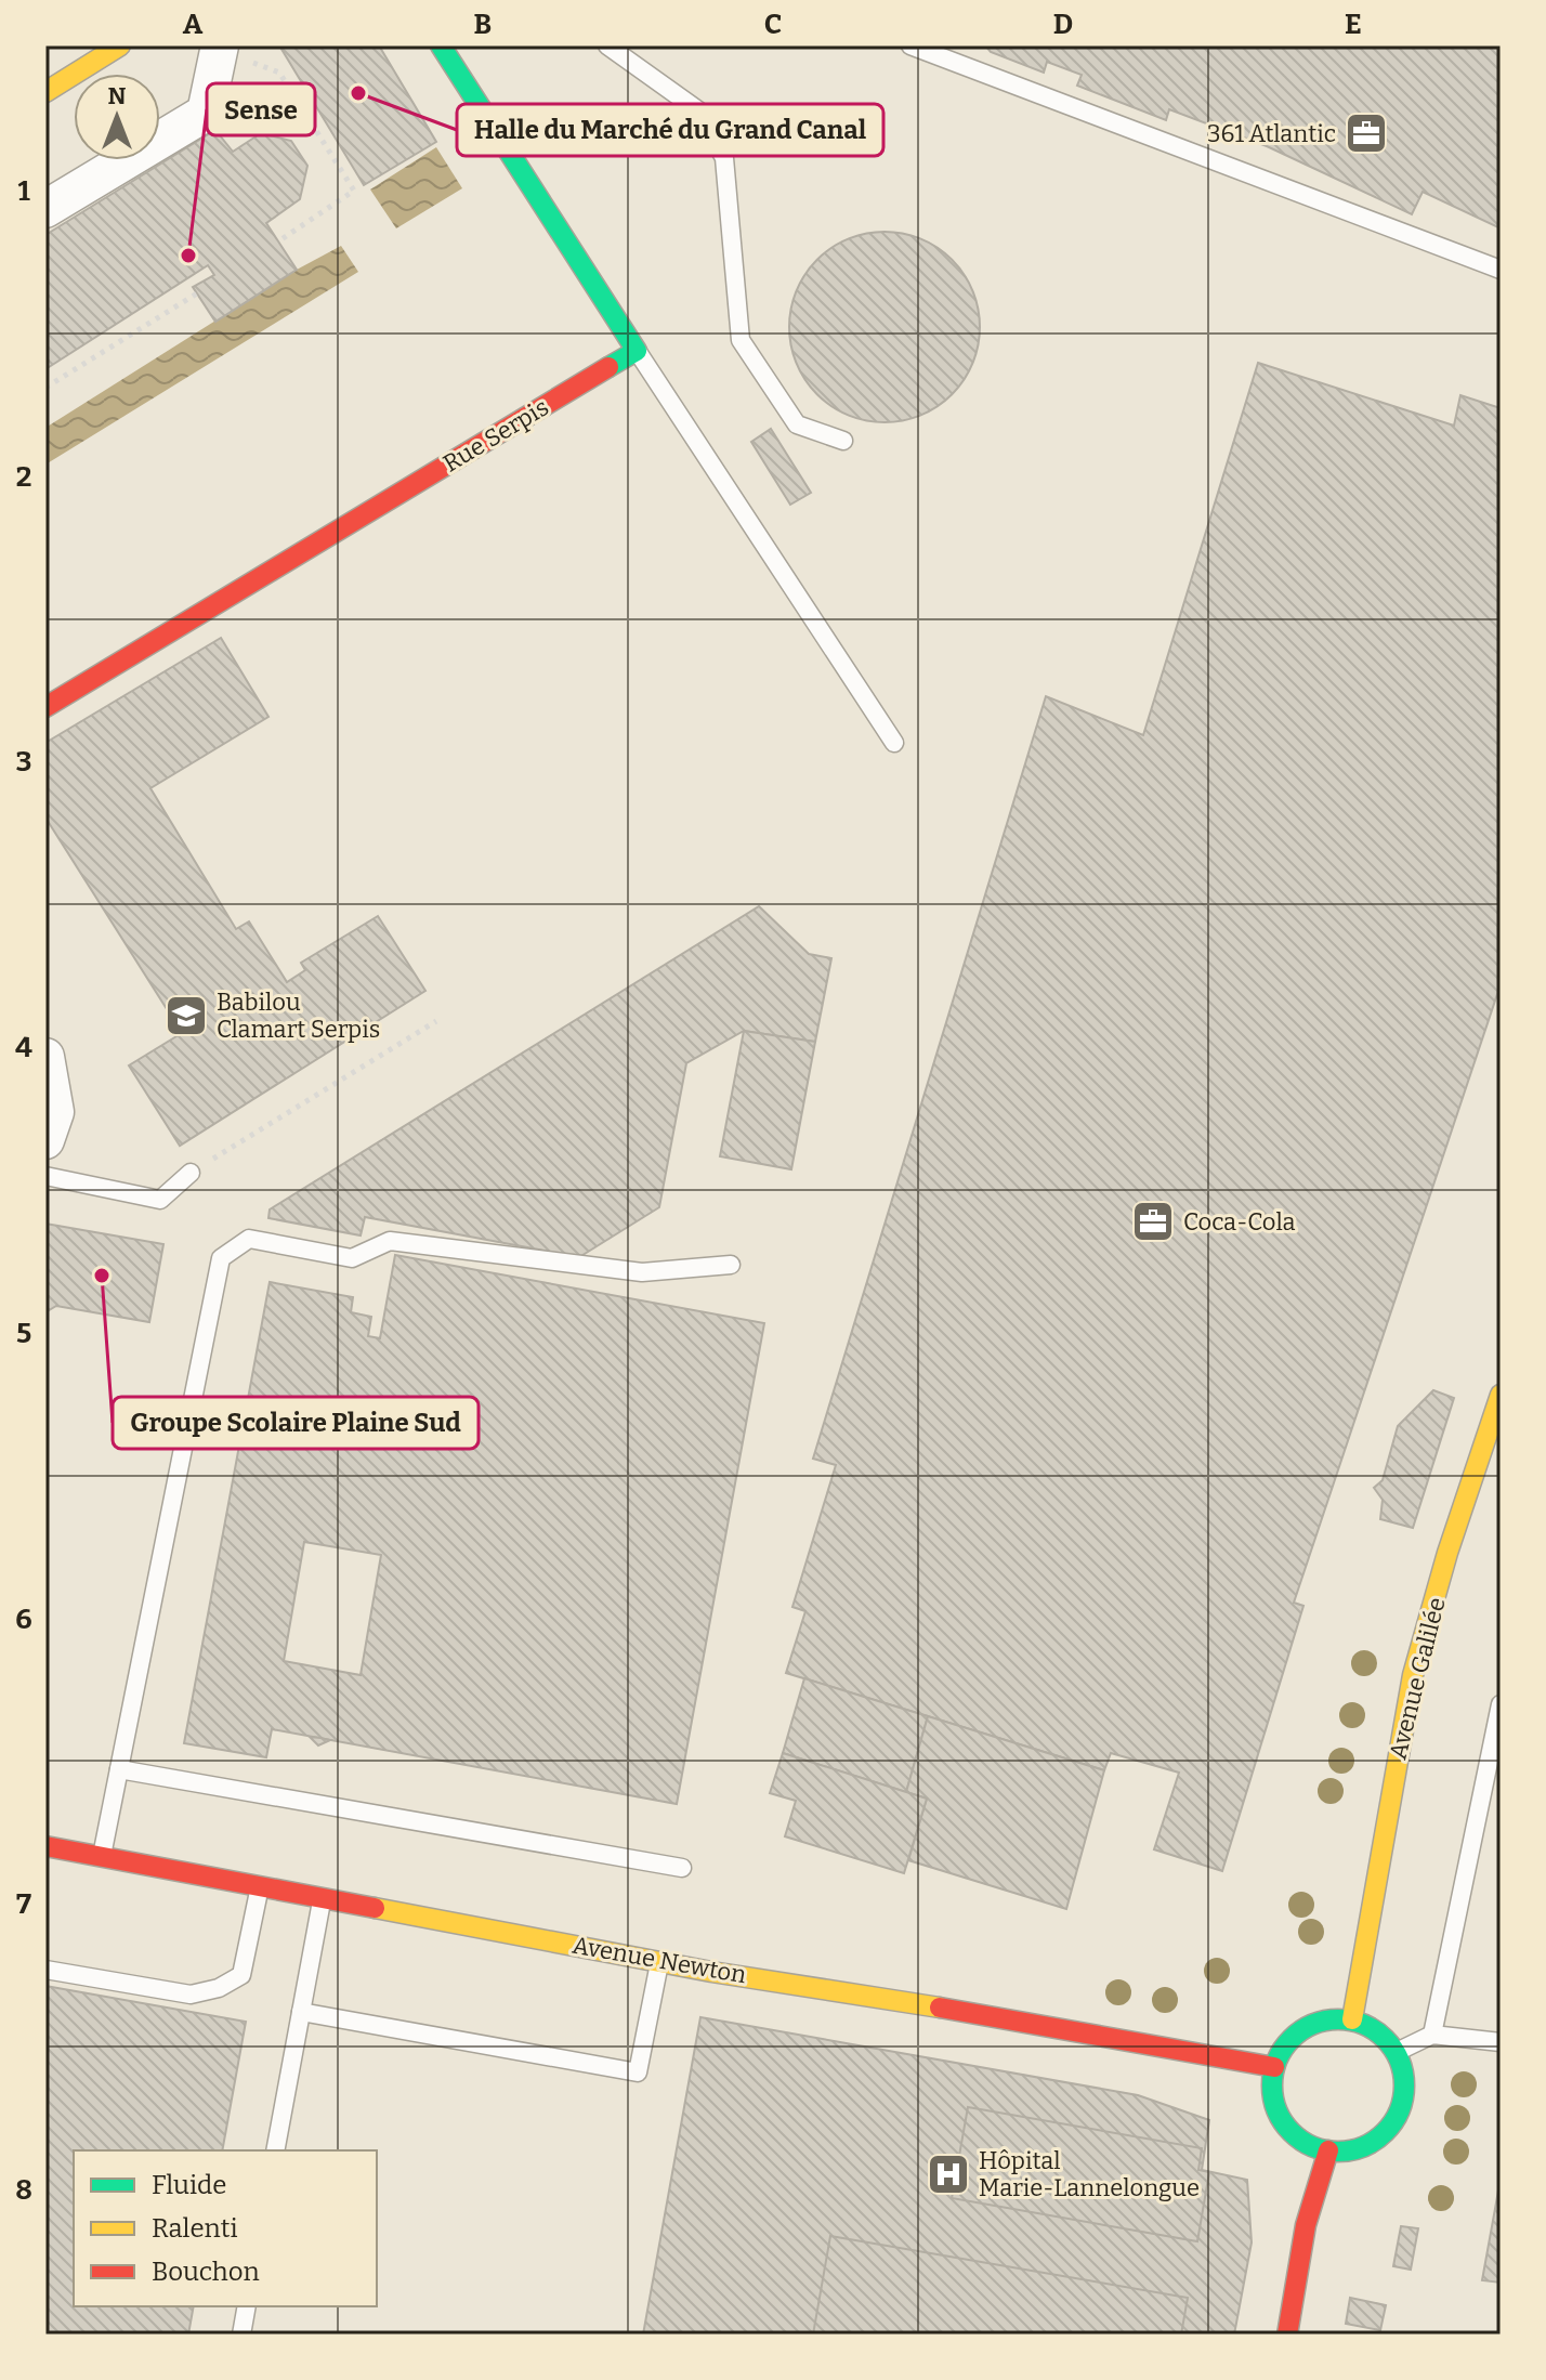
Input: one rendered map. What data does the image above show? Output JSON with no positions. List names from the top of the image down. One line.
{"streets":{"street":["Rue Serpis","Avenue Galilée","Avenue Newton"]},"crossings":[["Avenue Galilée","Avenue Newton"]],"places":{"other":["Halle du Marché du Grand Canal","Sense","Groupe Scolaire Plaine Sud"],"office":["361 Atlantic","Coca-Cola"],"school or university":["Babilou Clamart Serpis"],"hospital":["Hôpital Marie-Lannelongue"]},"legend":["Fluide","Ralenti","Bouchon"],"north":"top","grid":{"columns":["A","B","C","D","E"],"rows":["1","2","3","4","5","6","7","8"]}}
